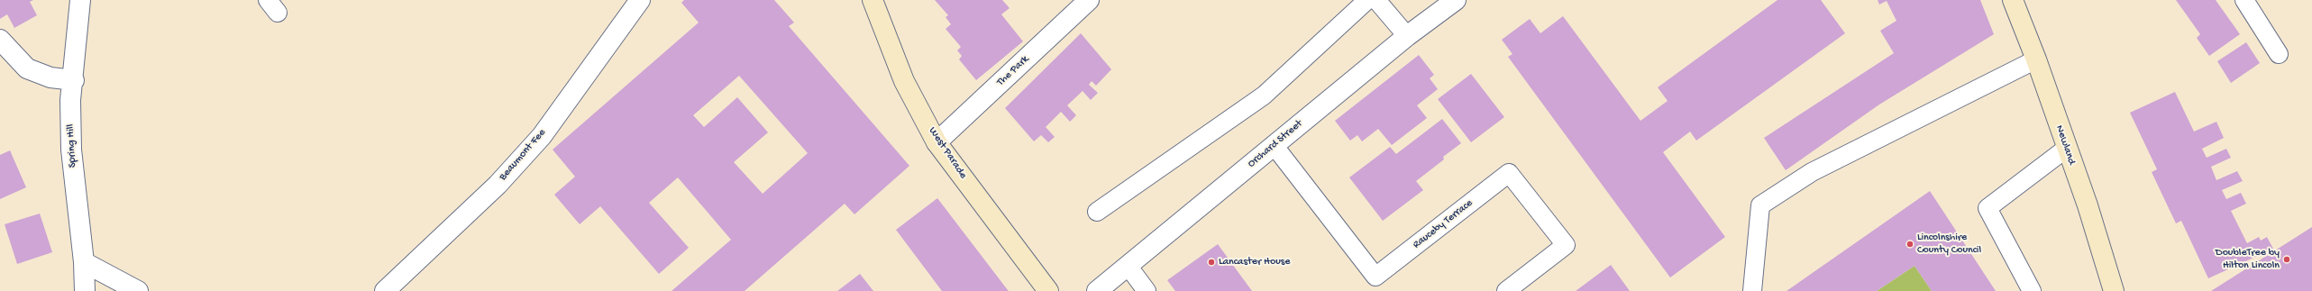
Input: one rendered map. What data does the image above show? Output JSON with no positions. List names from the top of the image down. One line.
{"streets":{"main road":["Newland","West Parade"],"street":["The Park","Orchard Street","Spring Hill","Beaumont Fee"],"lane":["Rauceby Terrace"]},"crossings":[["The Park","West Parade"],["Orchard Street","Rauceby Terrace"]],"places":["Lincolnshire County Council","DoubleTree by Hilton Lincoln","Lancaster House"]}
